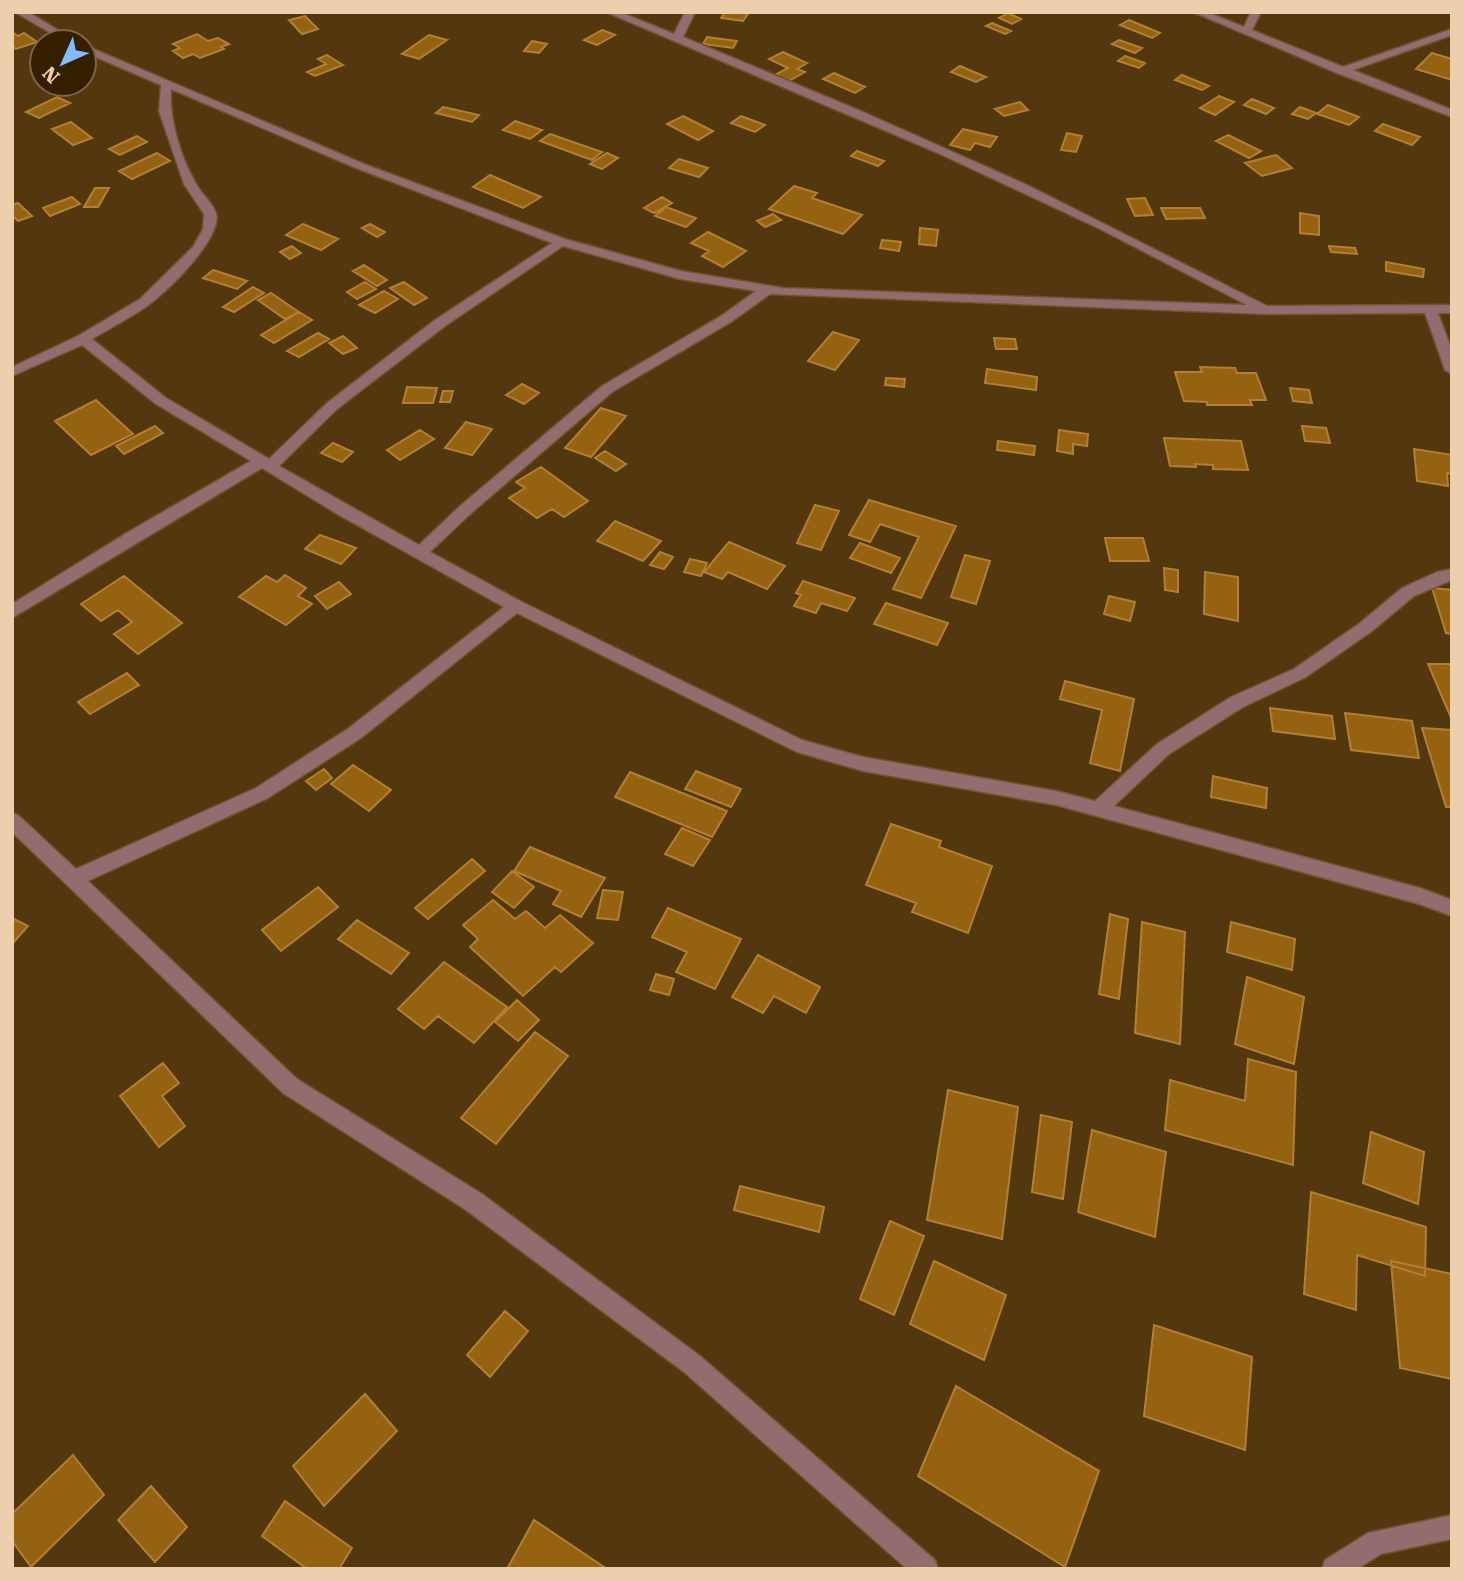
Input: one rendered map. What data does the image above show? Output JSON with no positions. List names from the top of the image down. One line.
{"north":"bottom left"}
